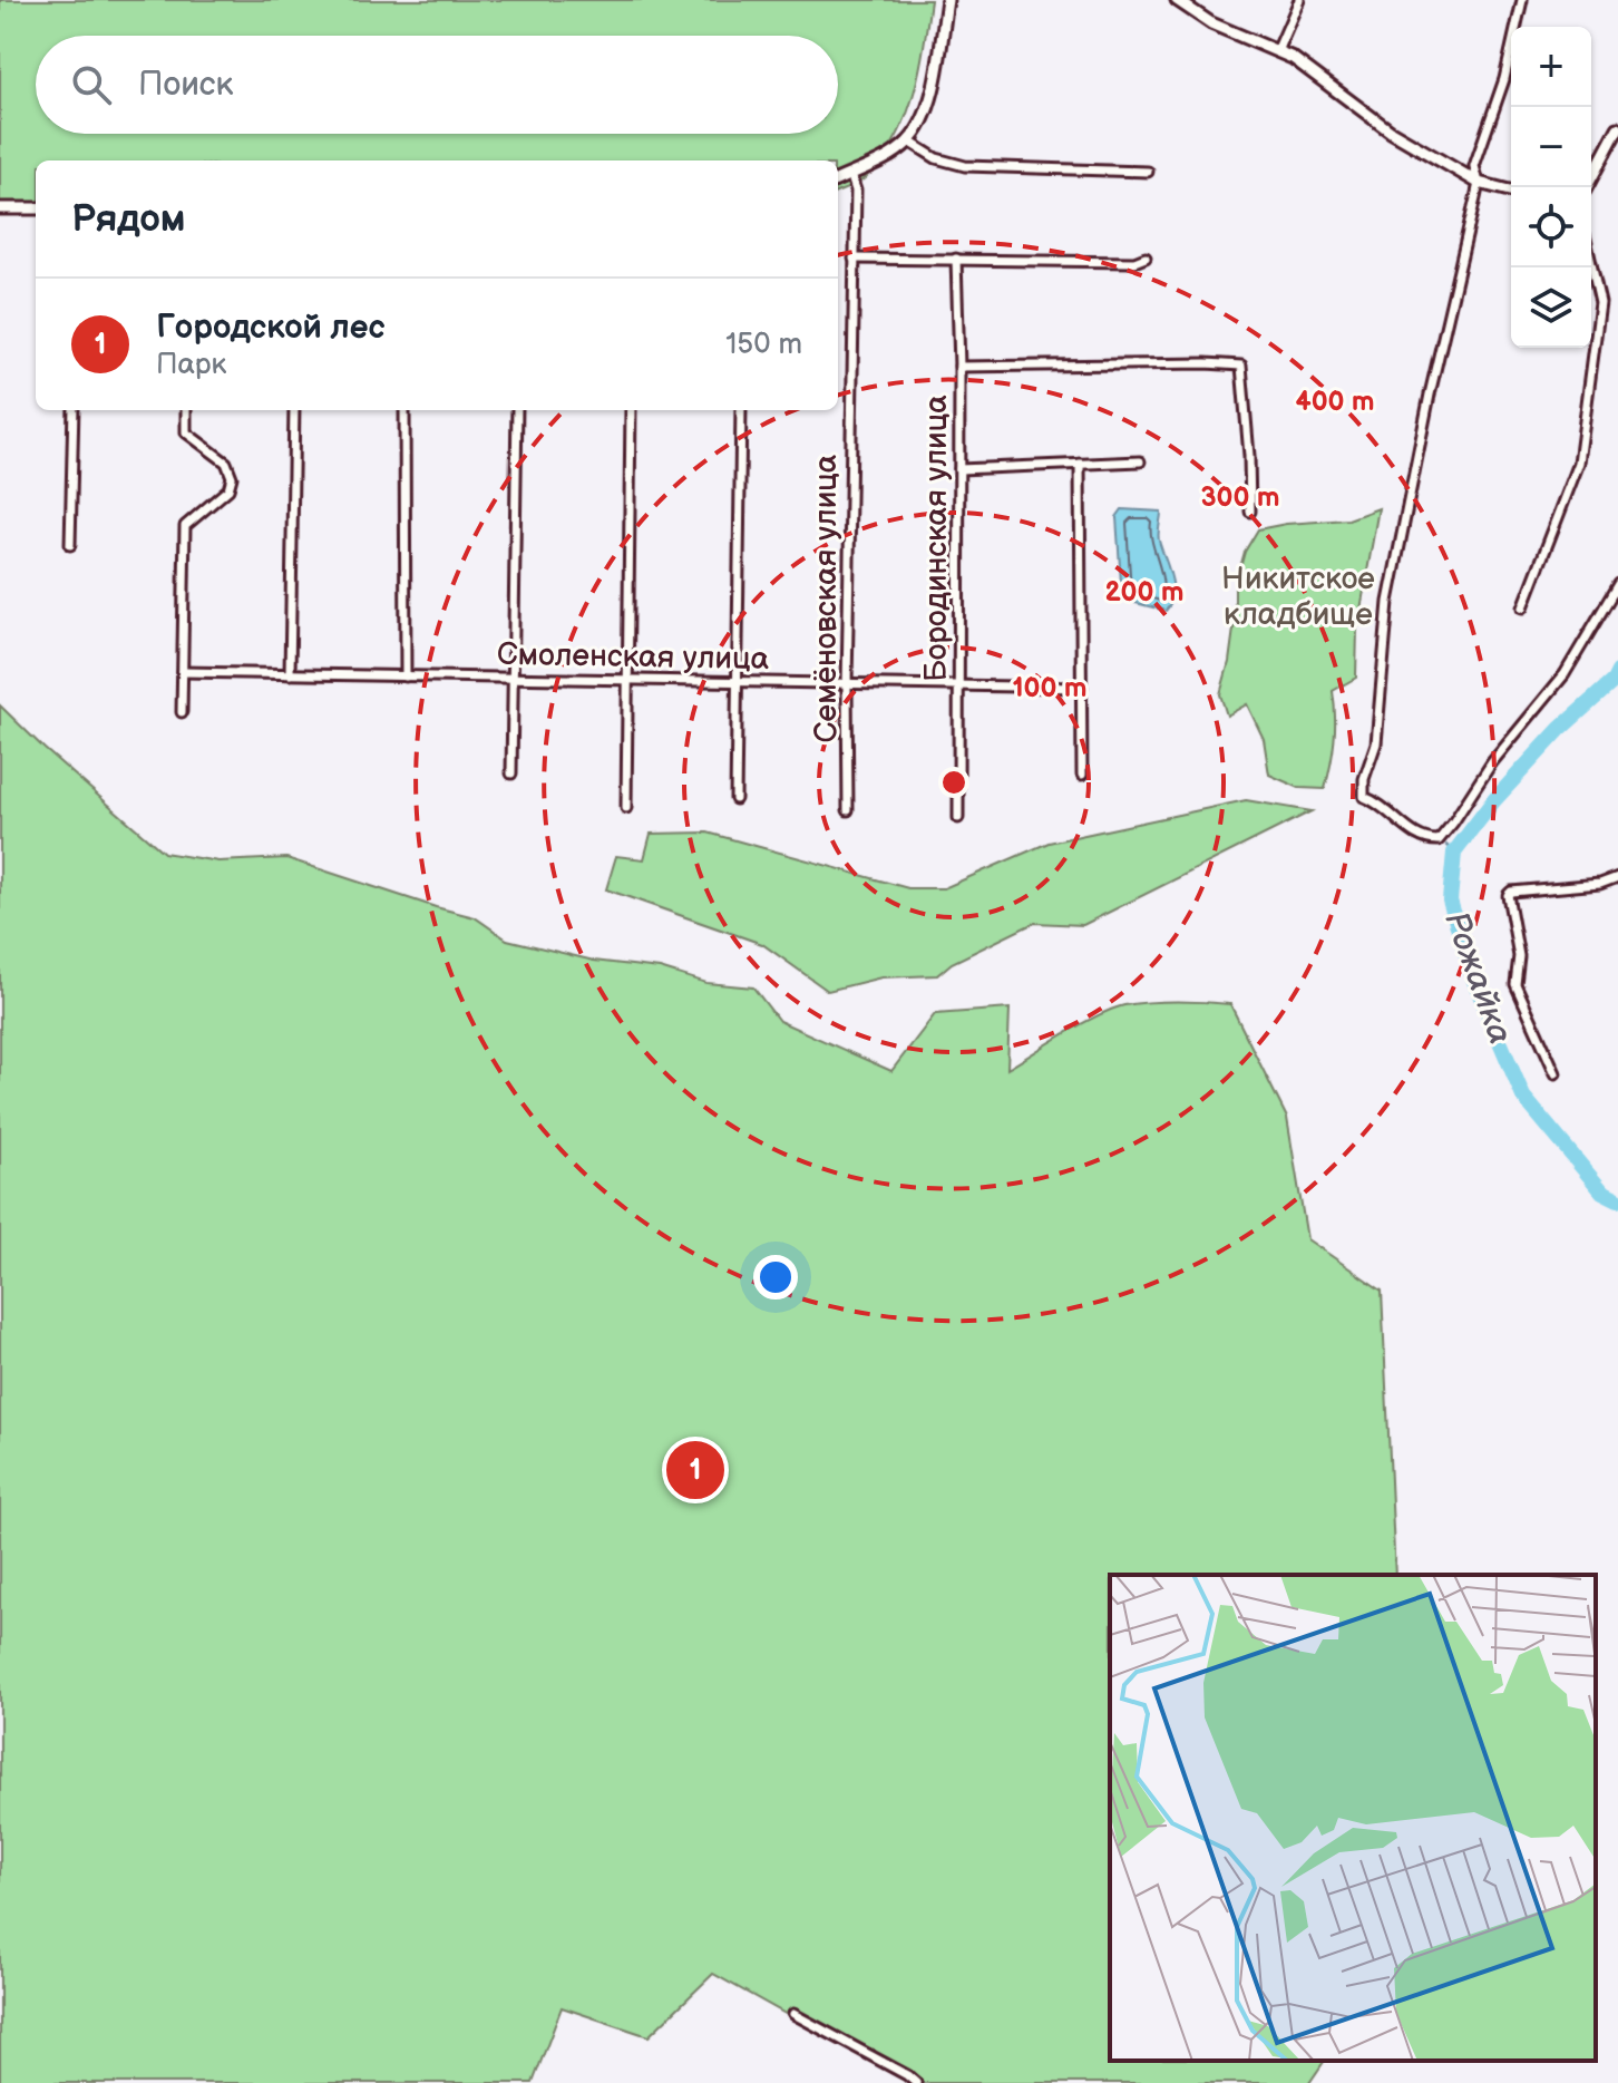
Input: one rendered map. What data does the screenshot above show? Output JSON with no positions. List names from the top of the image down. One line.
{"streets":{"street":["Бородинская улица","Семёновская улица","Смоленская улица"]},"crossings":[["Бородинская улица","Смоленская улица"],["Семёновская улица","Смоленская улица"]],"water":["Рожайка"],"parks":["Никитское кладбище"],"page":{"map_buttons":["+","−"],"search":"Поиск","heading":"Рядом","list":[{"mark":"1","name":"Городской лес","note":"Парк","value":"150 m"}],"pins":"1"},"rings":["400 m","300 m","200 m","100 m"]}
